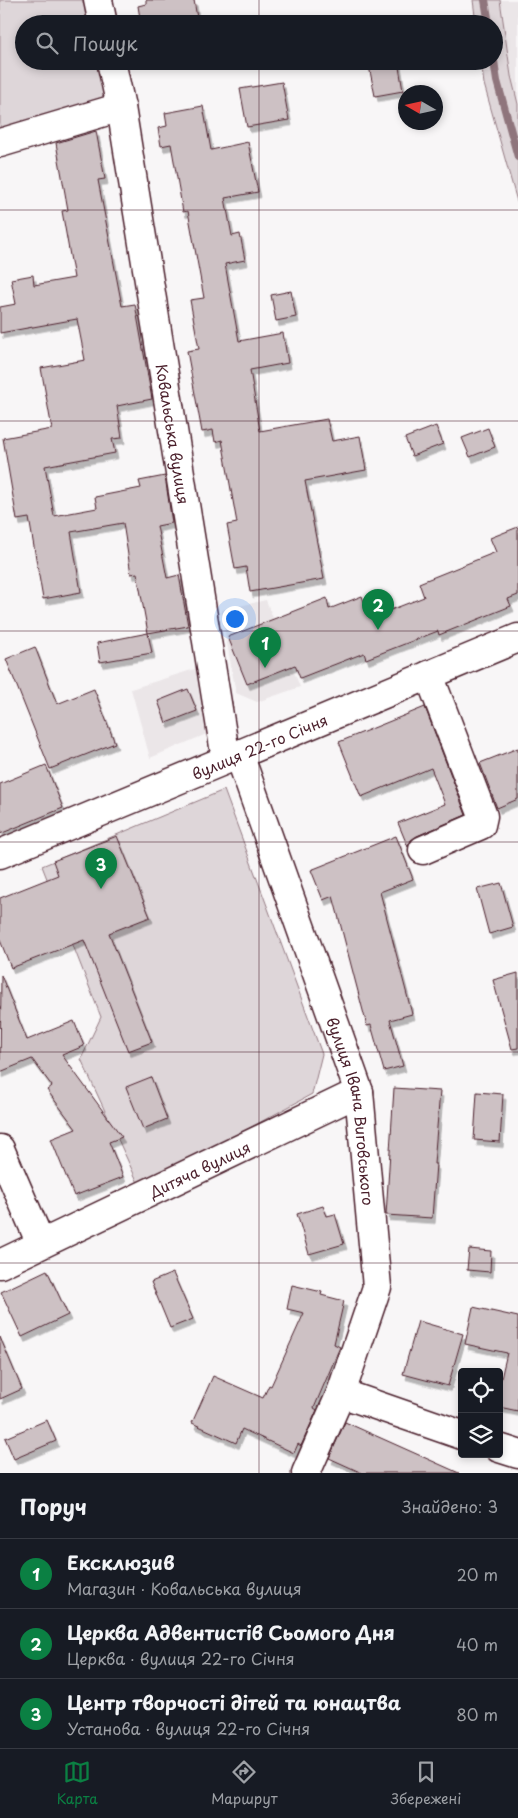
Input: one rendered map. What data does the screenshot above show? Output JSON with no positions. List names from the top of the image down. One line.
{"streets":{"street":["Ковальська вулиця","вулиця 22-го Січня","вулиця Івана Виговського","Дитяча вулиця"]},"crossings":[["Ковальська вулиця","вулиця 22-го Січня"],["Ковальська вулиця","вулиця Івана Виговського"],["вулиця 22-го Січня","вулиця Івана Виговського"],["вулиця Івана Виговського","Дитяча вулиця"]],"north":"left","page":{"search":"Пошук","pins":["2","1","3"],"heading":["Поруч","Знайдено: 3"],"list":[{"mark":"1","name":"Ексклюзив","note":"Магазин · Ковальська вулиця","value":"20 m"},{"mark":"2","name":"Церква Адвентистів Сьомого Дня","note":"Церква · вулиця 22-го Січня","value":"40 m"},{"mark":"3","name":"Центр творчості дітей та юнацтва","note":"Установа · вулиця 22-го Січня","value":"80 m"}],"nav":["Карта","Маршрут","Збережені"]}}
